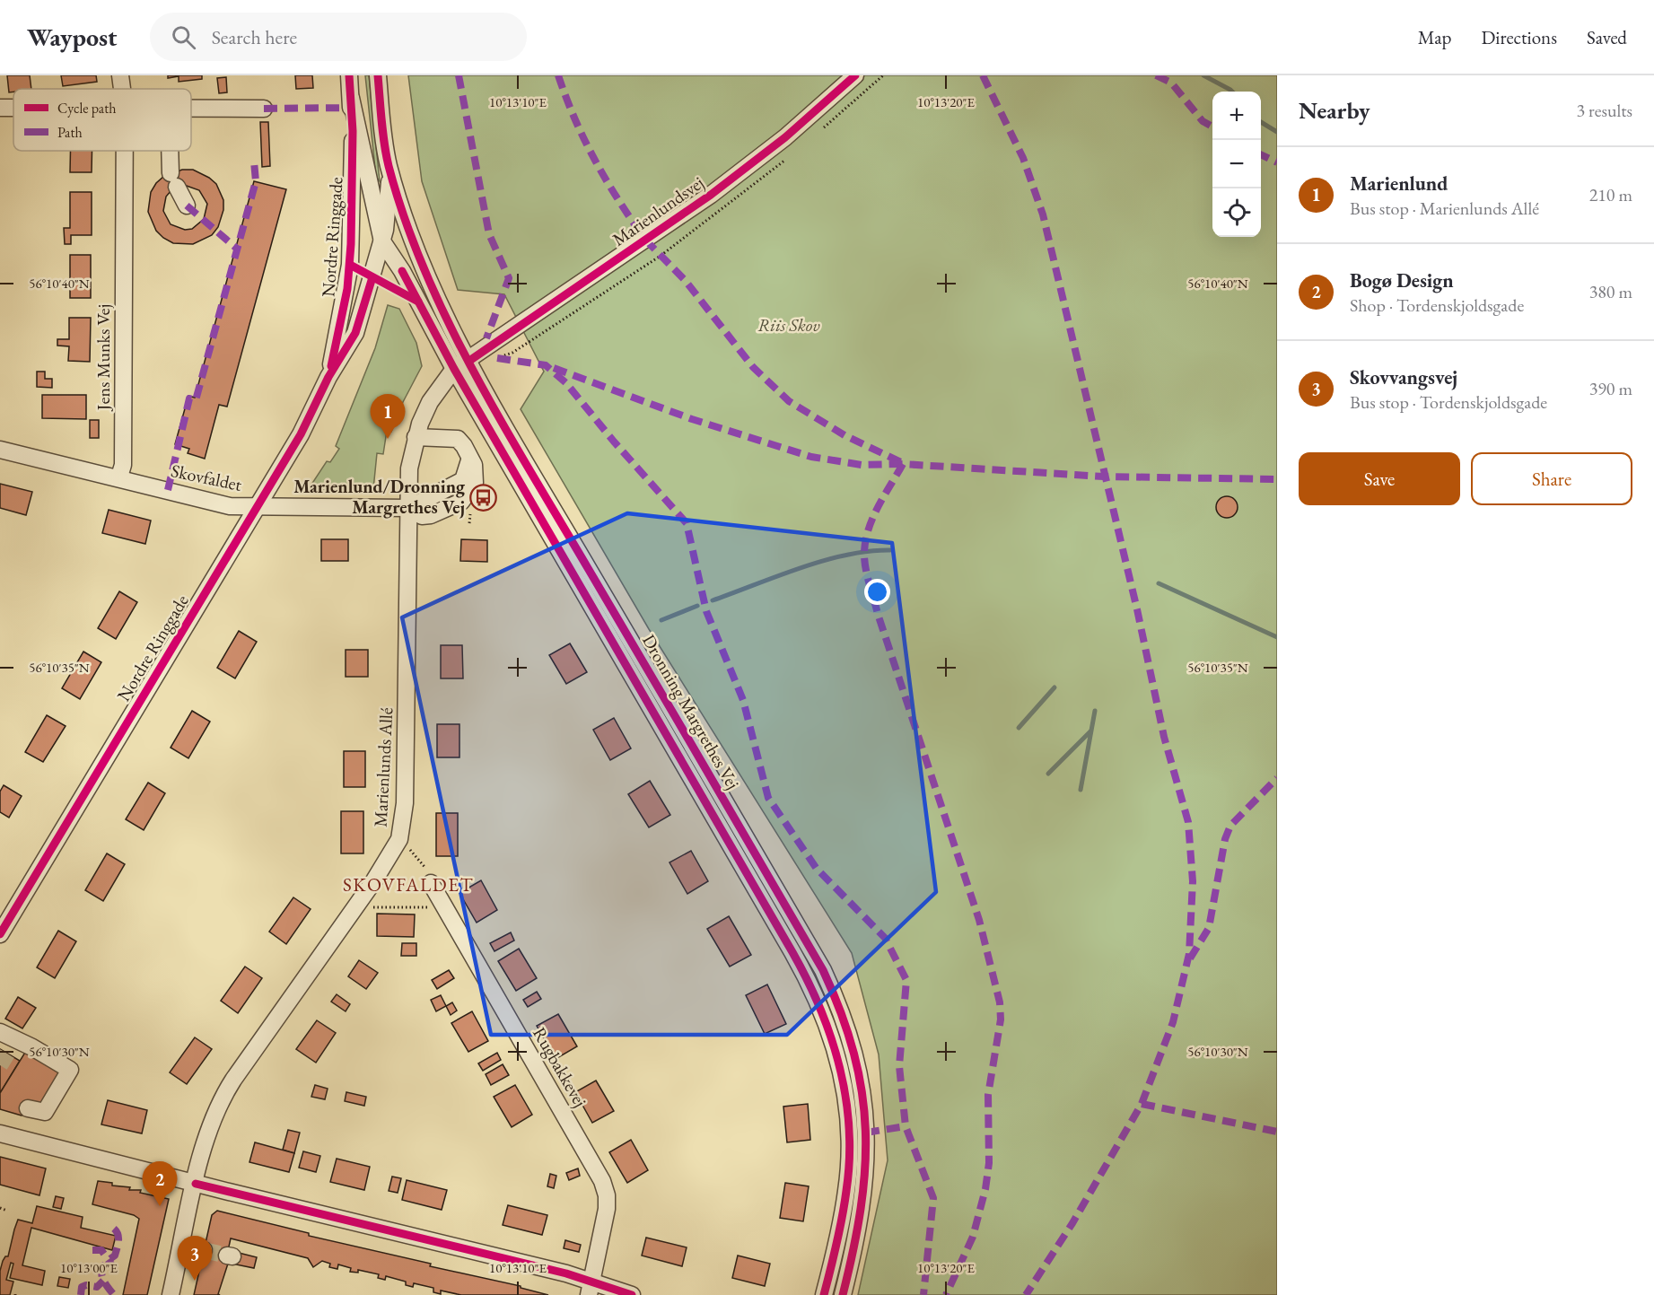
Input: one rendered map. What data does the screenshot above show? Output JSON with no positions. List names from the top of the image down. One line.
{"streets":{"street":["Marienlundsvej","Nordre Ringgade","Jens Munks Vej","Skovfaldet","Dronning Margrethes Vej","Marienlunds Allé","Rugbakkevej"]},"crossings":[["Marienlundsvej","Dronning Margrethes Vej"],["Marienlundsvej","Marienlunds Allé"],["Nordre Ringgade","Skovfaldet"],["Nordre Ringgade","Dronning Margrethes Vej"],["Jens Munks Vej","Skovfaldet"],["Skovfaldet","Marienlunds Allé"],["Dronning Margrethes Vej","Marienlunds Allé"]],"districts":["SKOVFALDET"],"parks":["Riis Skov"],"places":{"bus stop":["Marienlund/Dronning Margrethes Vej"]},"legend":["Cycle path","Path"],"page":{"header":"Waypost","search":"Search here","nav":["Map","Directions","Saved"],"heading":["Nearby","3 results"],"map_buttons":["+","−"],"list":[{"mark":"1","name":"Marienlund","note":"Bus stop · Marienlunds Allé","value":"210 m"},{"mark":"2","name":"Bogø Design","note":"Shop · Tordenskjoldsgade","value":"380 m"},{"mark":"3","name":"Skovvangsvej","note":"Bus stop · Tordenskjoldsgade","value":"390 m"}],"pins":["1","2","3"],"buttons":["Save","Share"]},"coordinates":["10°13'10\"E","10°13'20\"E","56°10'40\"N","56°10'35\"N","56°10'30\"N","10°13'00\"E"]}
